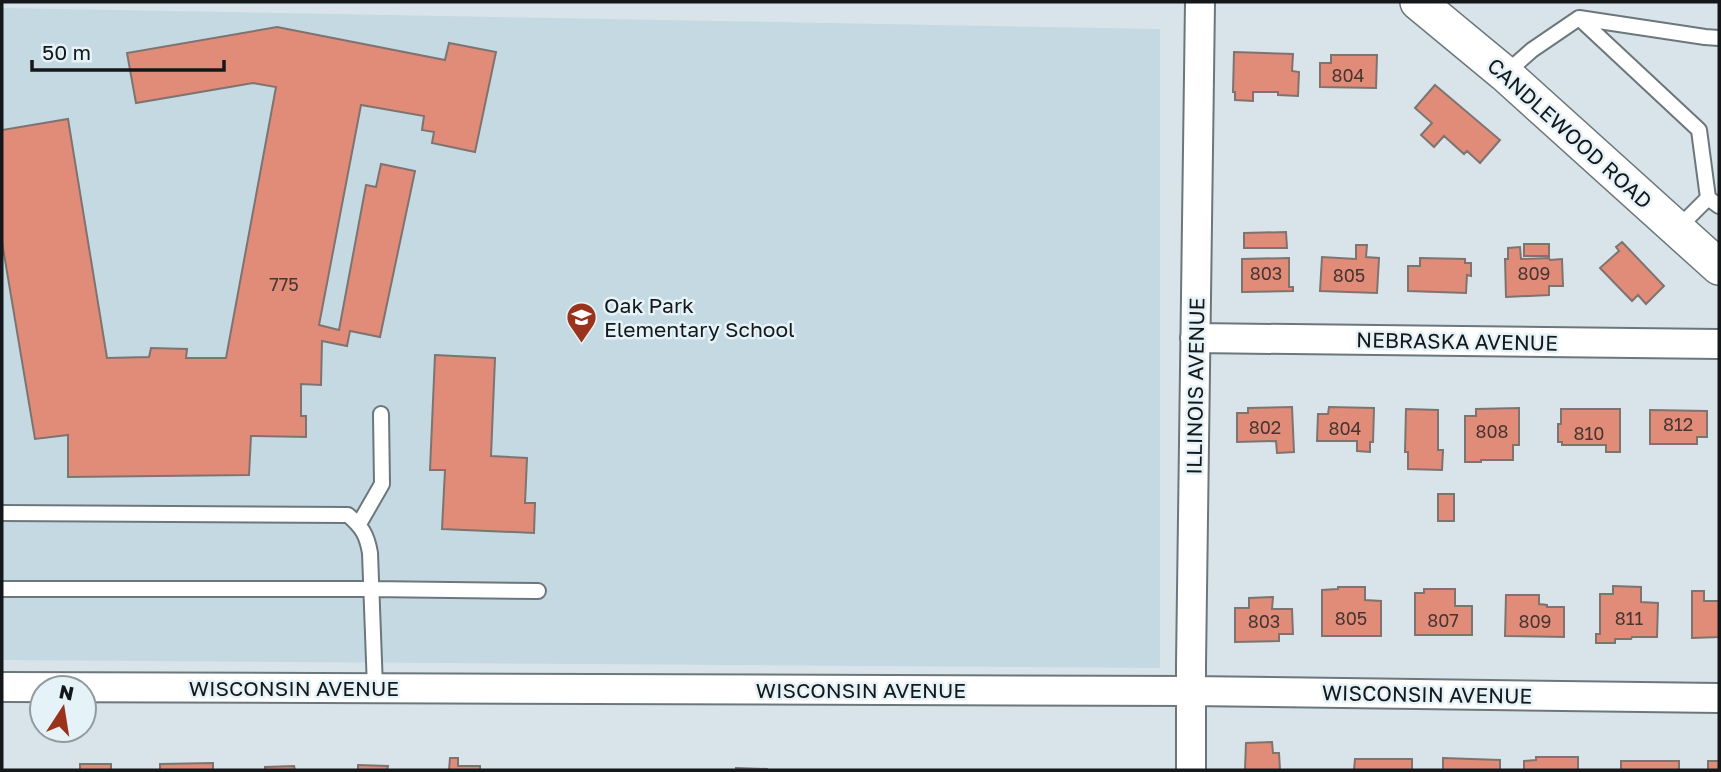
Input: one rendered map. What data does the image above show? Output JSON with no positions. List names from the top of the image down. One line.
{"streets":{"street":["CANDLEWOOD ROAD","NEBRASKA AVENUE","ILLINOIS AVENUE","WISCONSIN AVENUE"]},"crossings":[["NEBRASKA AVENUE","ILLINOIS AVENUE"],["ILLINOIS AVENUE","WISCONSIN AVENUE"]],"places":{"school or university":["Oak Park Elementary School"]},"house_numbers":["804","803","809","805","775","812","802","804","808","810","805","811","807","803","809"],"scale_bar":"50 m","north":"top"}
